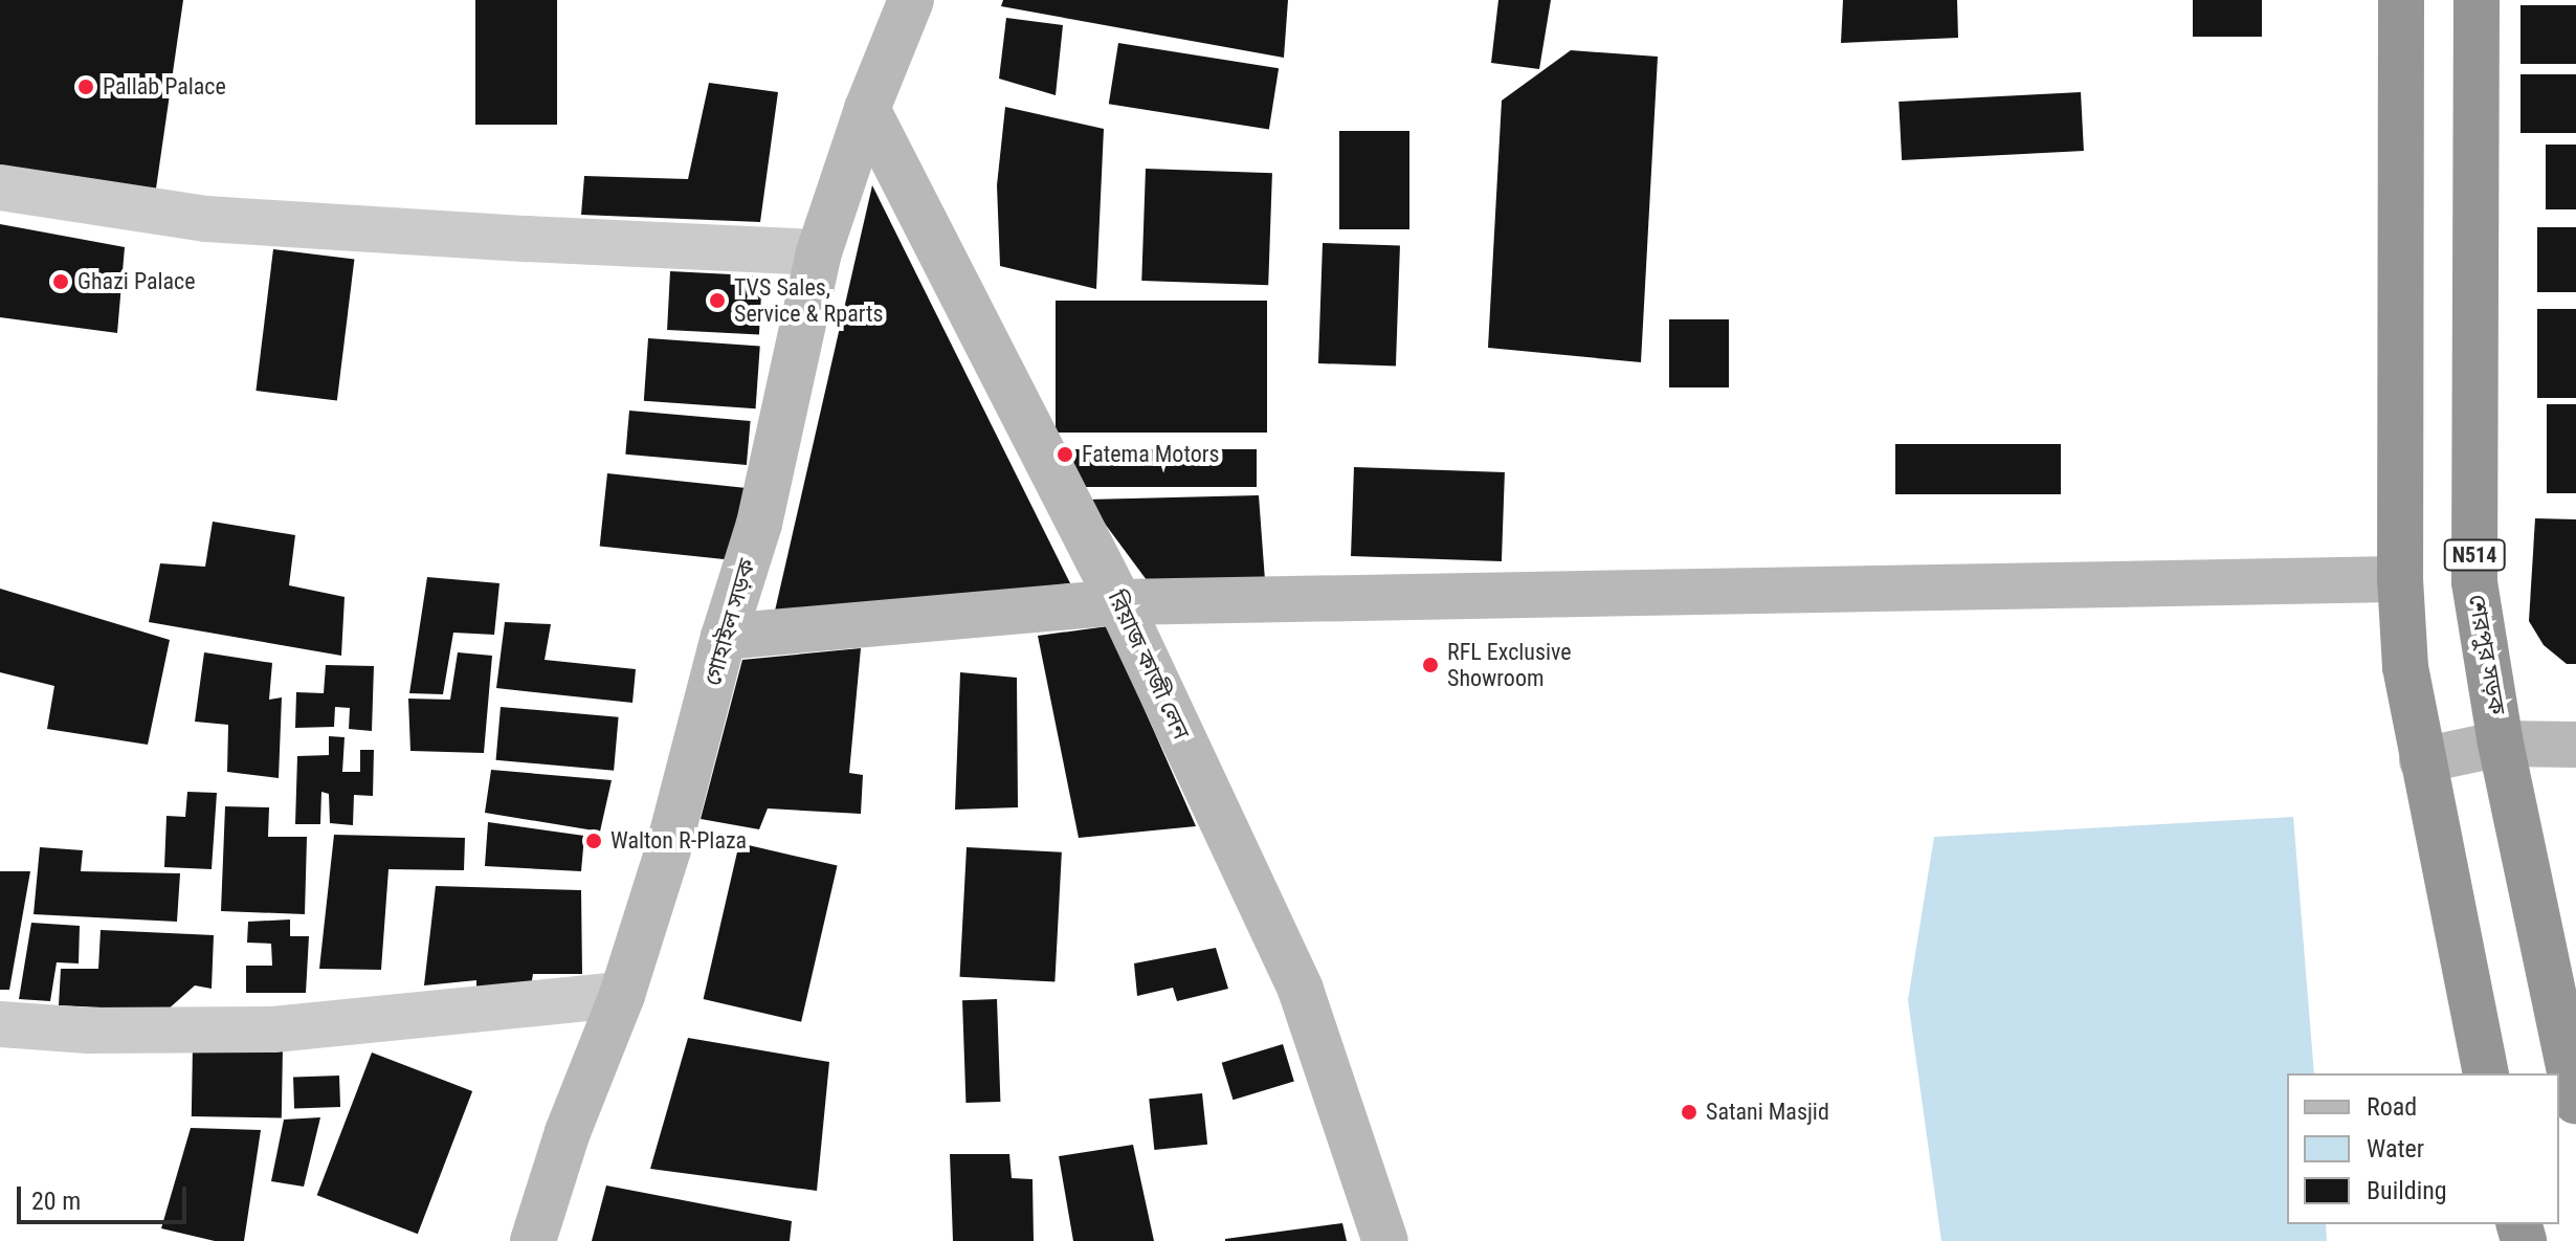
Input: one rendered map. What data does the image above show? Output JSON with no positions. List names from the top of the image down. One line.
{"streets":{"highway":["N514","শেরপুর সড়ক"],"street":["গোহাইল সড়ক","রিয়াজ কাজী লেন"]},"crossings":[["গোহাইল সড়ক","রিয়াজ কাজী লেন"]],"places":["Pallab Palace","Ghazi Palace","TVS Sales, Service & Rparts","Fatema Motors","RFL Exclusive Showroom","Walton R-Plaza","Satani Masjid"],"legend":["Road","Water","Building"],"scale_bar":"20 m"}
